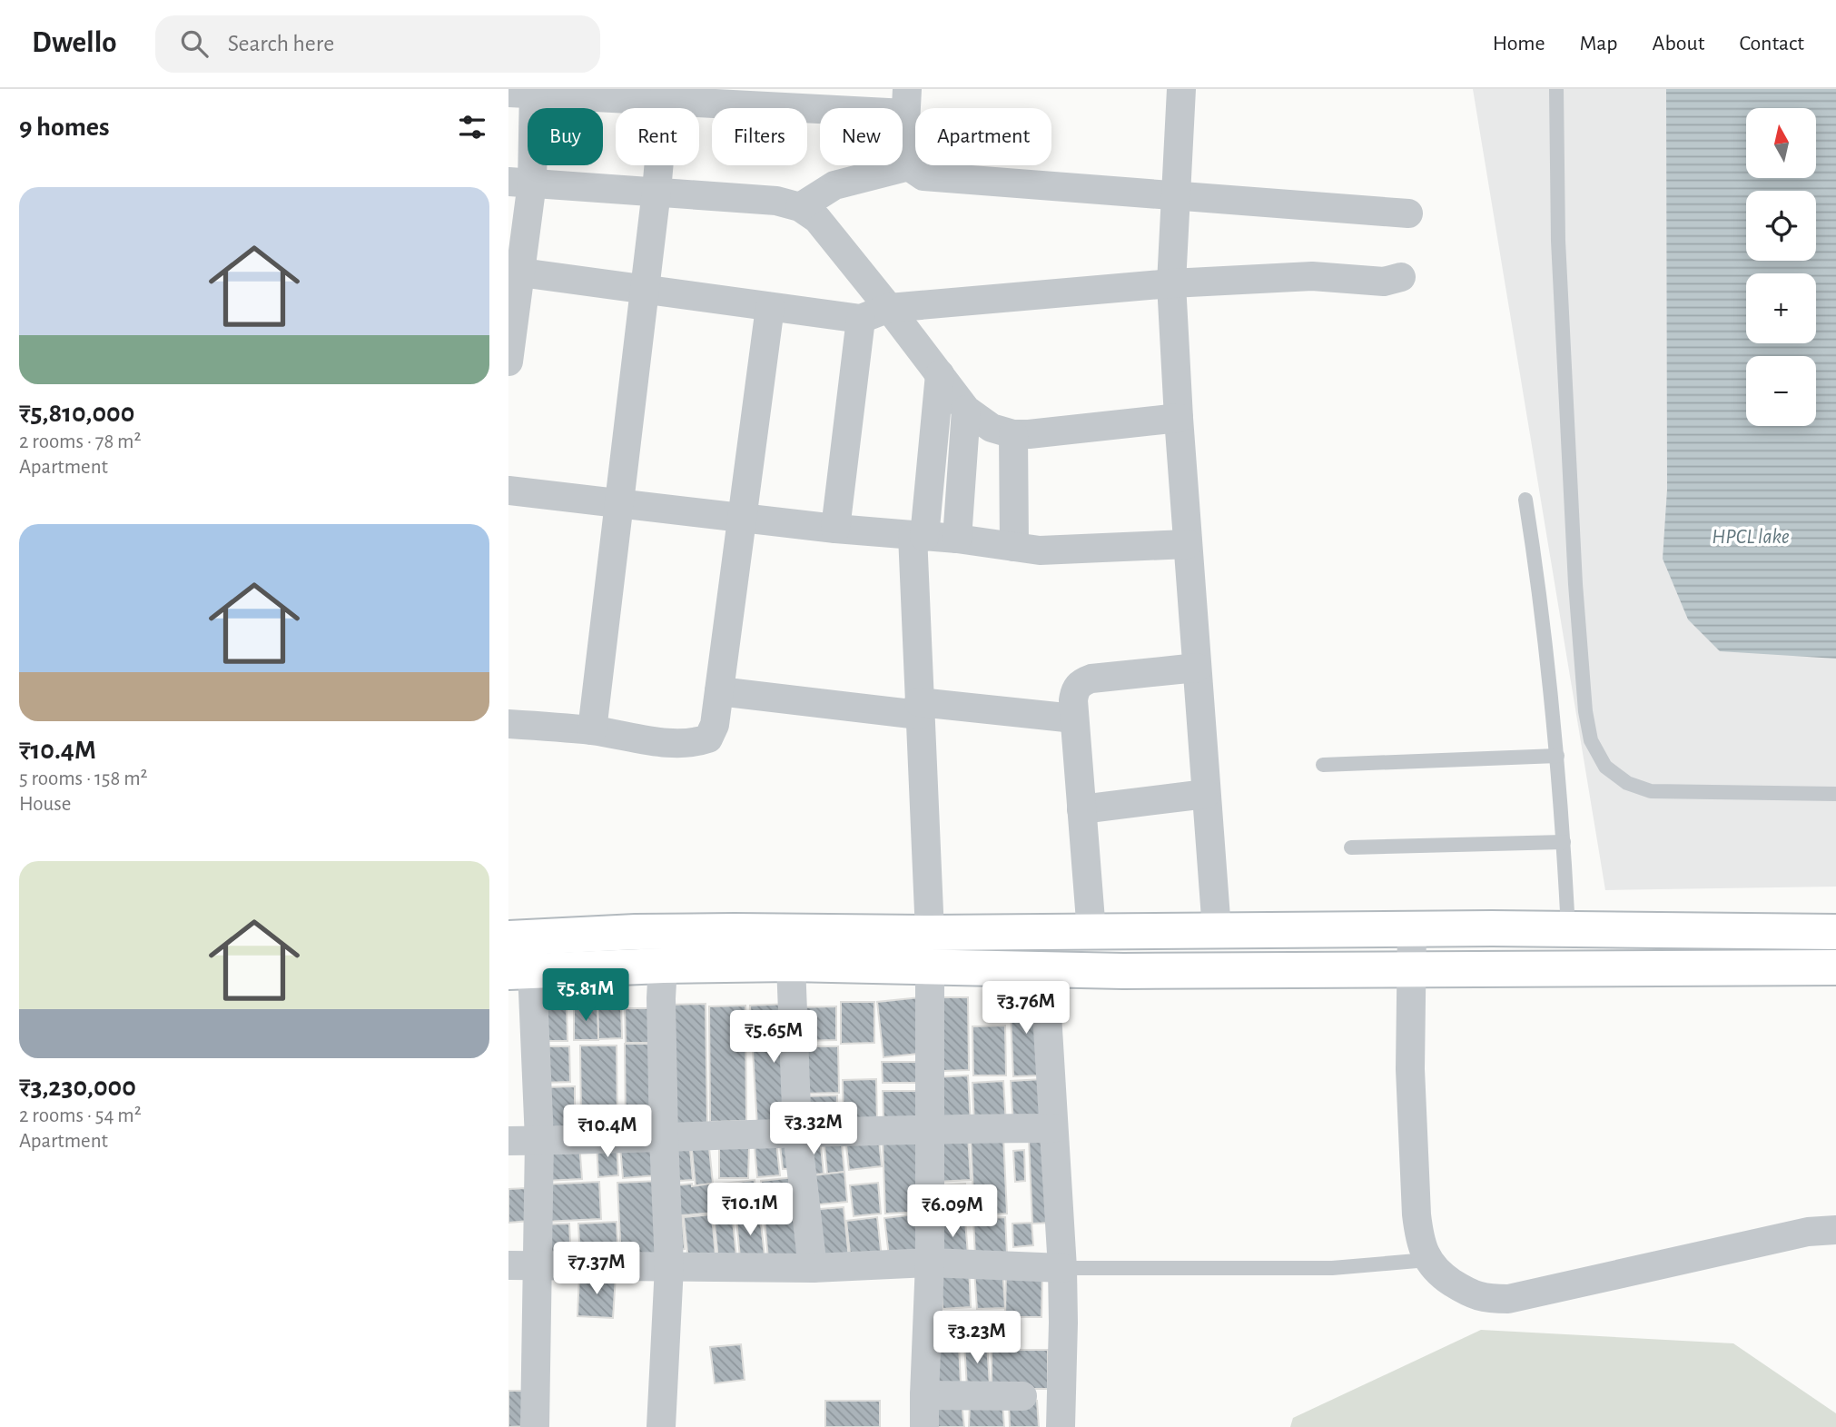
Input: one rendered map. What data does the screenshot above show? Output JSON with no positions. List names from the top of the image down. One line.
{"water":["HPCL lake"],"north":"top","page":{"header":"Dwello","search":"Search here","nav":["Home","Map","About","Contact"],"heading":"9 homes","map_buttons":["+","−"],"chip":["Buy","Rent","Filters","New","Apartment"],"list":[{"name":"₹5,810,000","note":"2 rooms · 78 m² · Apartment"},{"name":"₹10.4M","note":"5 rooms · 158 m² · House"},{"name":"₹3,230,000","note":"2 rooms · 54 m² · Apartment"}],"price":["₹5.81M","₹3.76M","₹5.65M","₹3.32M","₹10.4M","₹10.1M","₹6.09M","₹7.37M","₹3.23M"]}}
